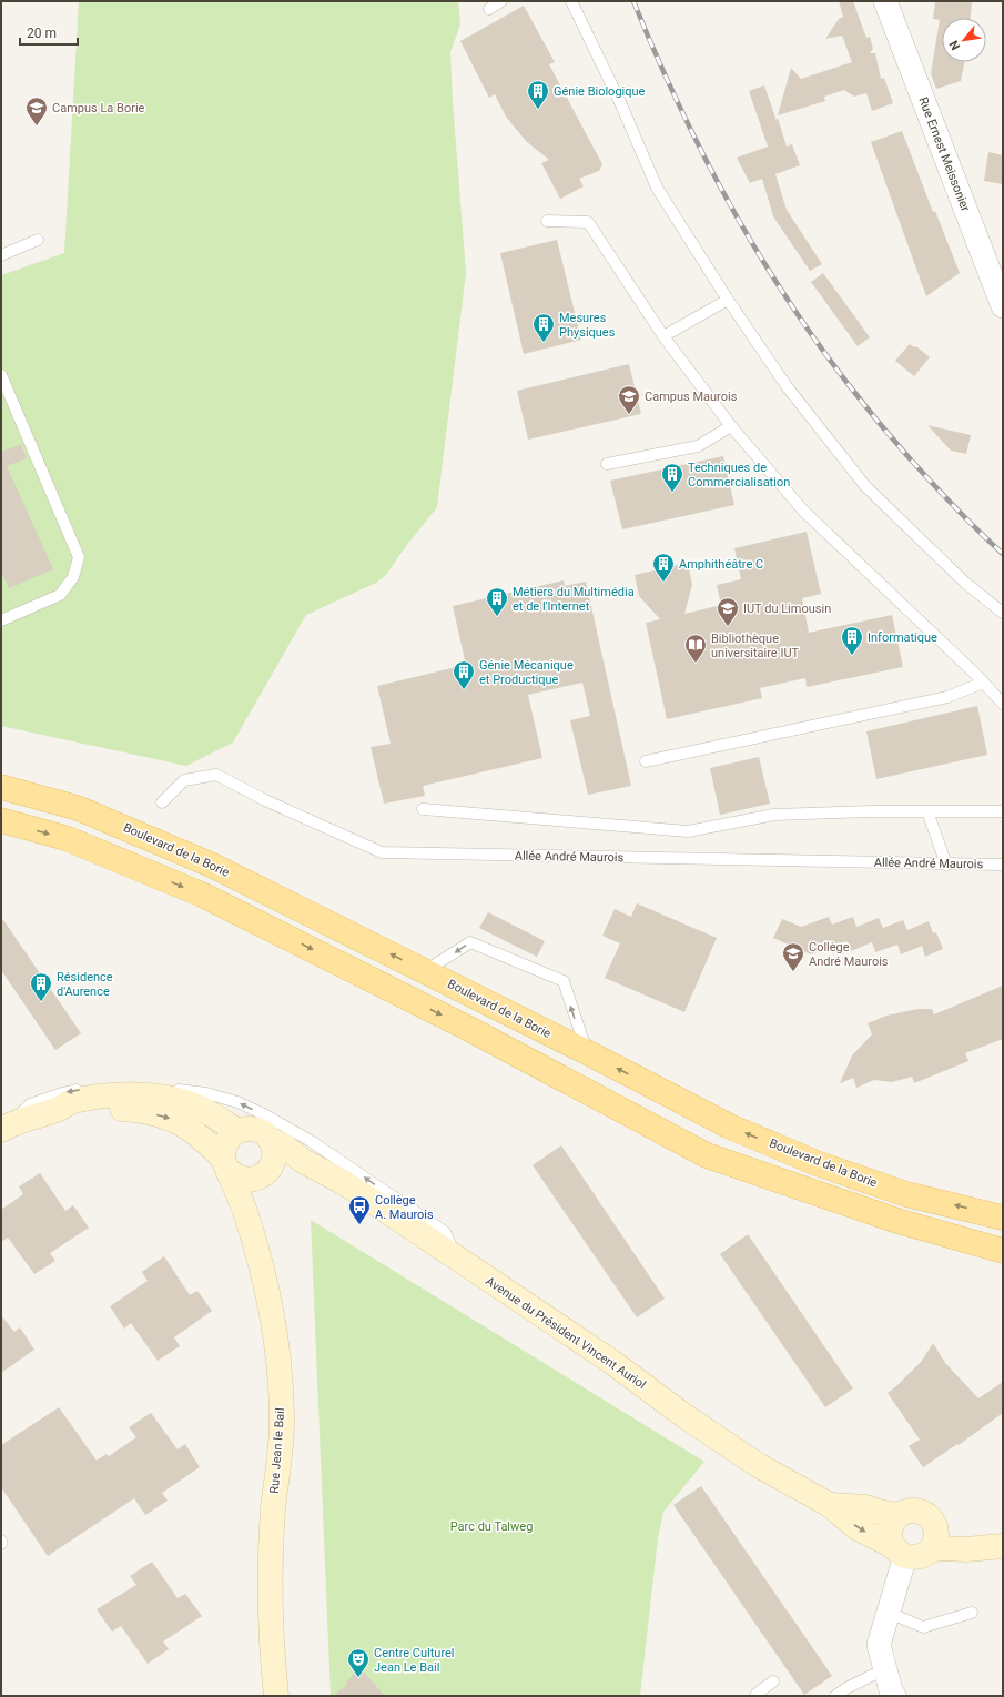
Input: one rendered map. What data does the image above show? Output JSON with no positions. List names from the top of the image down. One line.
{"streets":{"main road":["Boulevard de la Borie"],"street":["Rue Ernest Meissonier","Avenue du Président Vincent Auriol","Rue Jean le Bail"],"lane":["Allée André Maurois"]},"crossings":[["Avenue du Président Vincent Auriol","Rue Jean le Bail"]],"parks":["Parc du Talweg"],"places":{"building":["Génie Biologique","Mesures Physiques","Techniques de Commercialisation","Amphithéâtre C","Métiers du Multimédia et de l'Internet","Informatique","Génie Mécanique et Productique","Résidence d'Aurence"],"school or university":["Campus La Borie","Campus Maurois","IUT du Limousin","Collège André Maurois"],"library":["Bibliothèque universitaire IUT"],"bus stop":["Collège A. Maurois"],"theatre":["Centre Culturel Jean Le Bail"]},"scale_bar":"20 m","north":"bottom left"}
